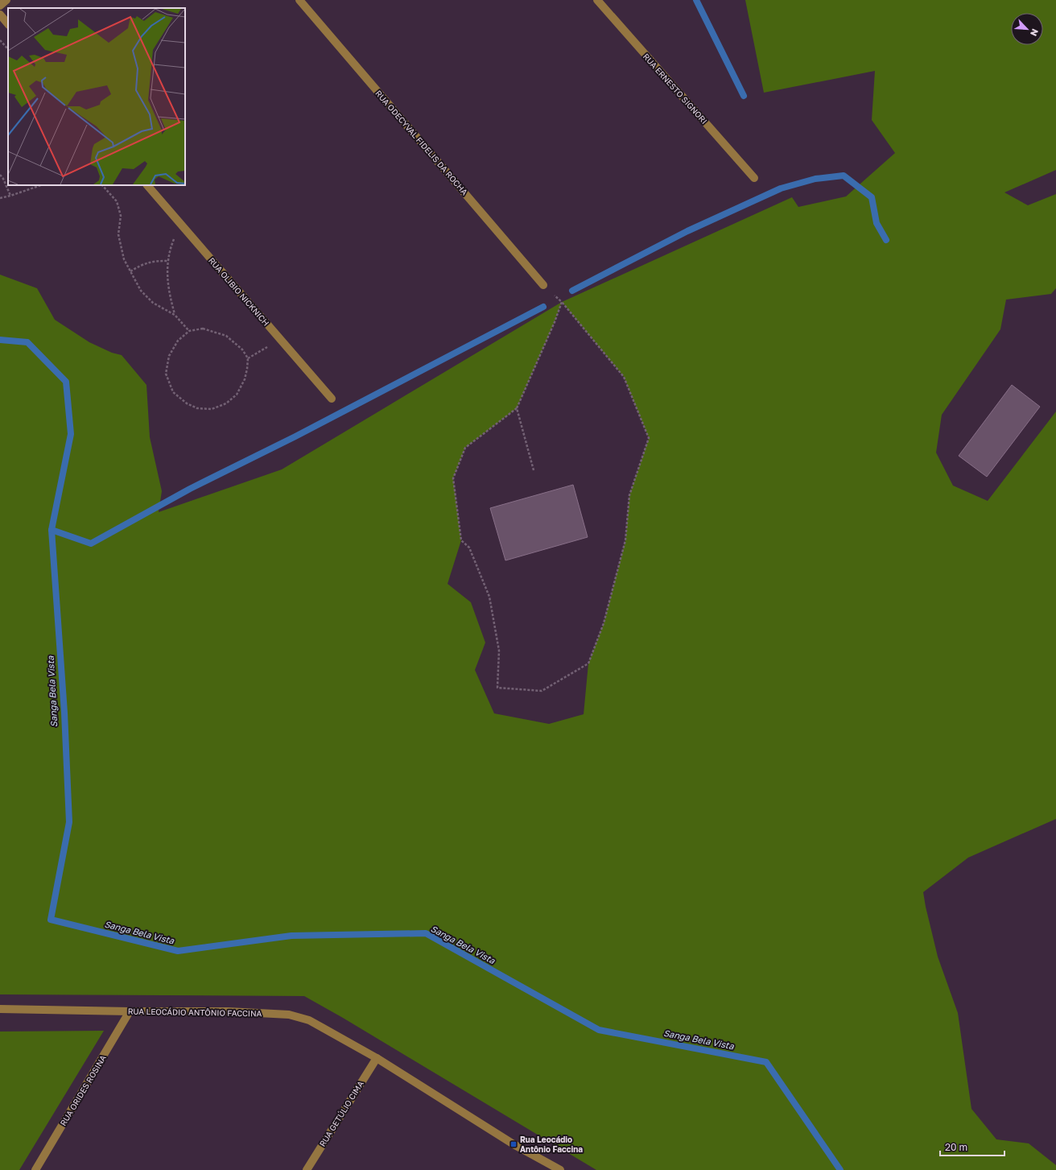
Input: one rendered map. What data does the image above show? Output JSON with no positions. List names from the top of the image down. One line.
{"streets":{"street":["RUA ERNESTO SIGNORI","RUA ODECYVAL FIDELIS DA ROCHA","RUA OLIBIO NICKNICH","RUA LEOCÁDIO ANTÔNIO FACCINA","RUA ORIDES ROSINA","RUA GETÚLIO CIMA"]},"crossings":[["RUA LEOCÁDIO ANTÔNIO FACCINA","RUA ORIDES ROSINA"],["RUA LEOCÁDIO ANTÔNIO FACCINA","RUA GETÚLIO CIMA"]],"water":["Sanga Bela Vista"],"places":{"transit":["Rua Leocádio Antônio Faccina"]},"scale_bar":"20 m","north":"bottom right"}
